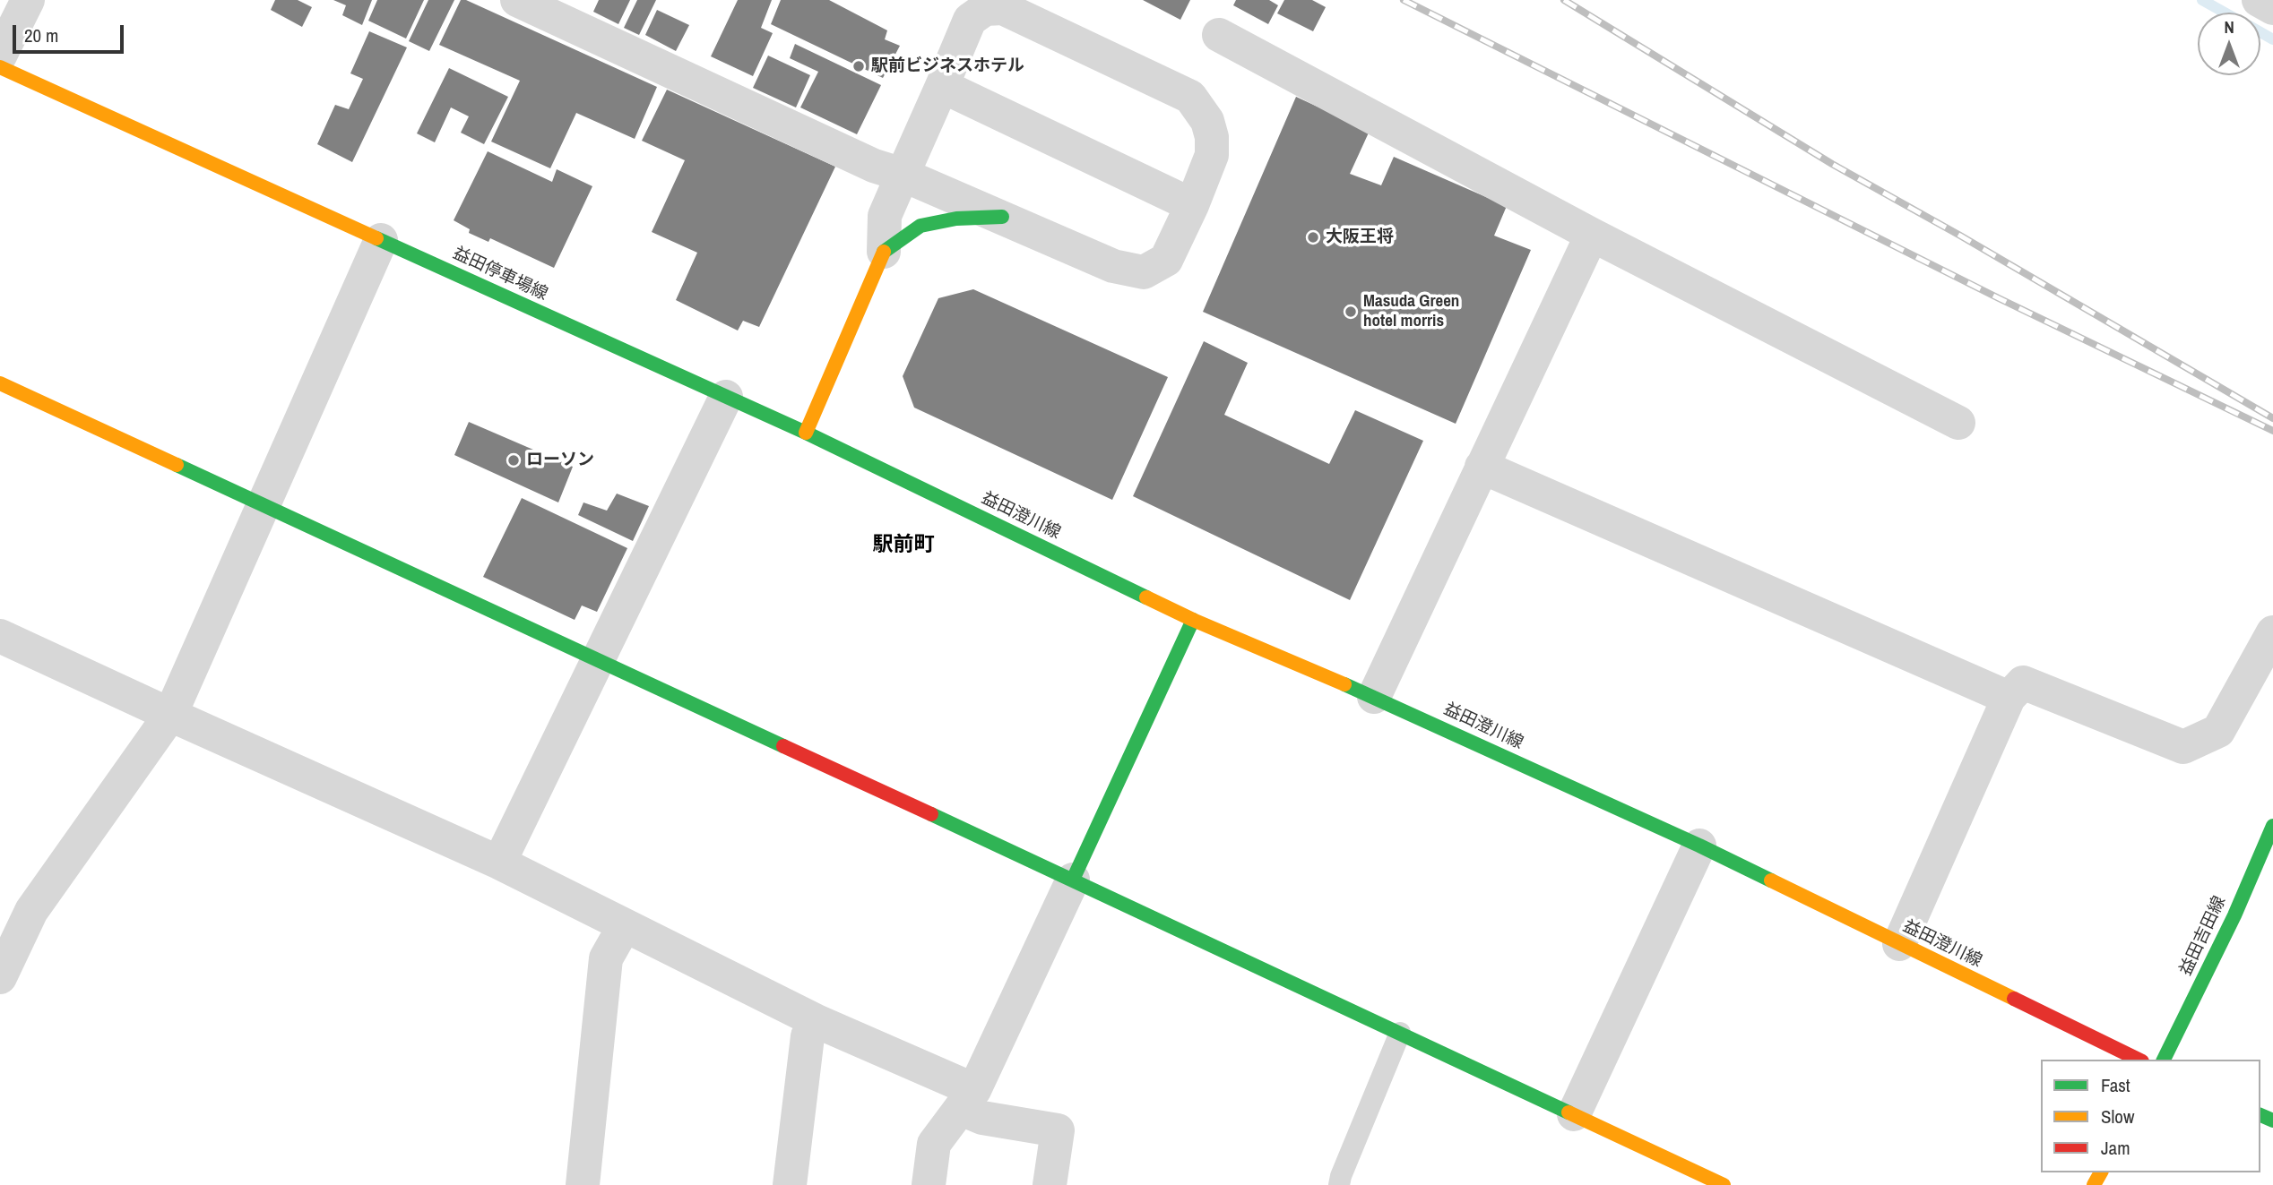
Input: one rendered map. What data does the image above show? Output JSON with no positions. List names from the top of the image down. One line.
{"streets":{"main road":["益田停車場線","益田澄川線","益田吉田線"]},"crossings":[["益田停車場線","益田澄川線"]],"districts":["駅前町"],"places":["駅前ビジネスホテル","大阪王将","Masuda Green hotel morris","ローソン"],"legend":["Fast","Slow","Jam"],"scale_bar":"20 m","north":"top"}
